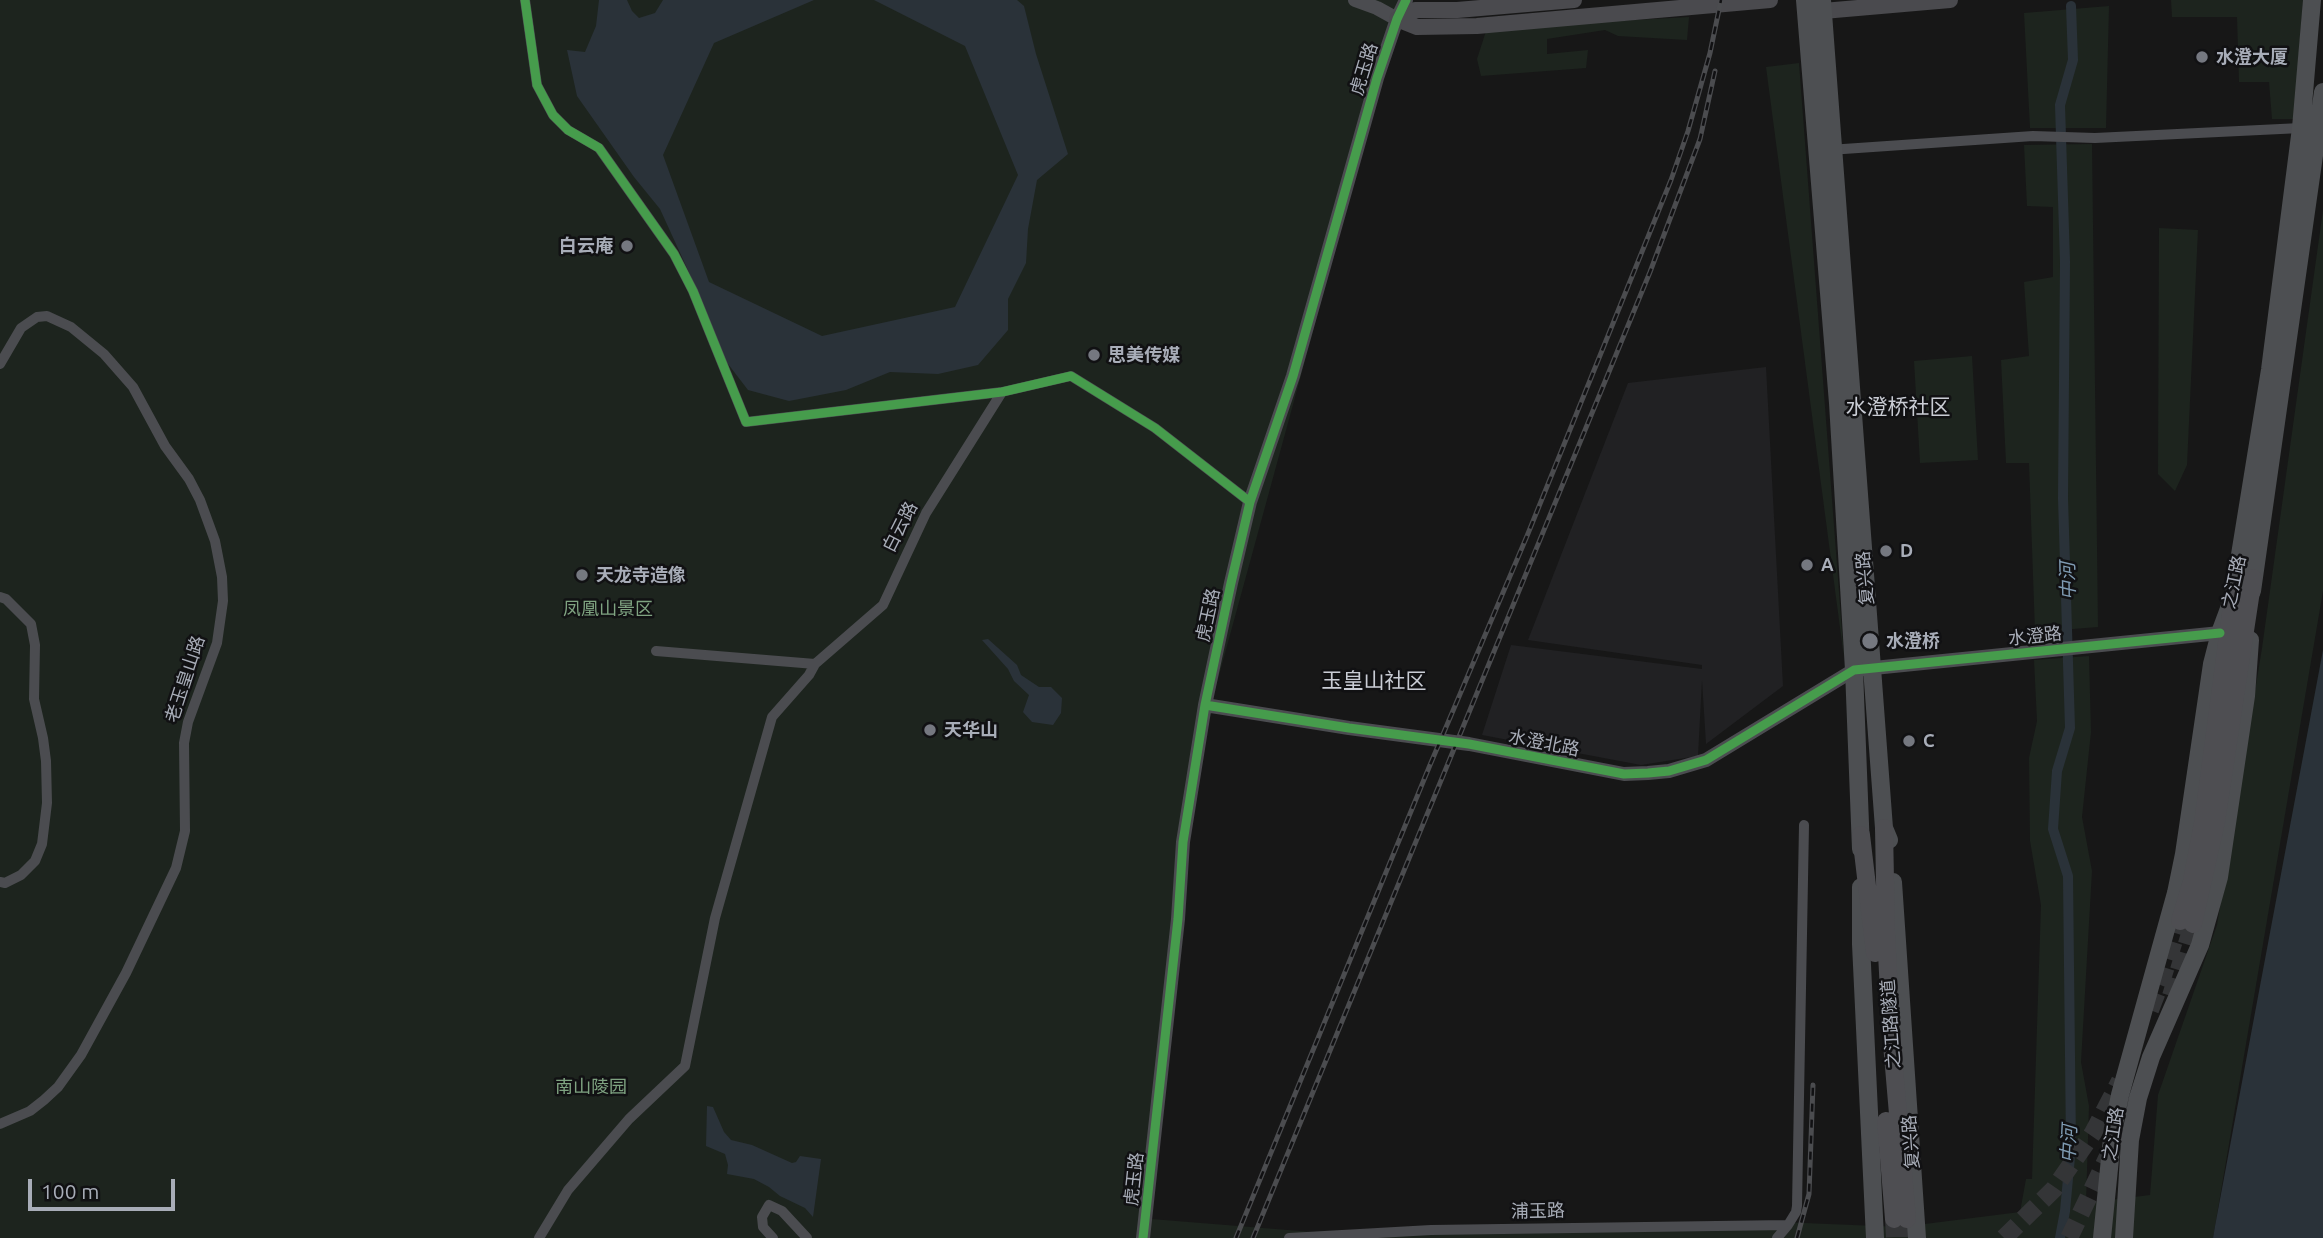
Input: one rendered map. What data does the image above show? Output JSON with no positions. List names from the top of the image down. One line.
{"streets":{"highway":["之江路隧道"],"main road":["复兴路","之江路"],"street":["虎玉路","白云路","水澄路","老玉皇山路","水澄北路","浦玉路"]},"crossings":[["虎玉路","水澄北路"],["复兴路","水澄路"],["复兴路","水澄北路"],["复兴路","之江路隧道"],["之江路","水澄路"],["水澄路","水澄北路"]],"districts":["水澄桥社区","玉皇山社区"],"water":["中河"],"parks":["凤凰山景区","南山陵园"],"places":["水澄大厦","白云庵","思美传媒","D","A","天龙寺造像","水澄桥","天华山","C"],"scale_bar":"100 m"}
